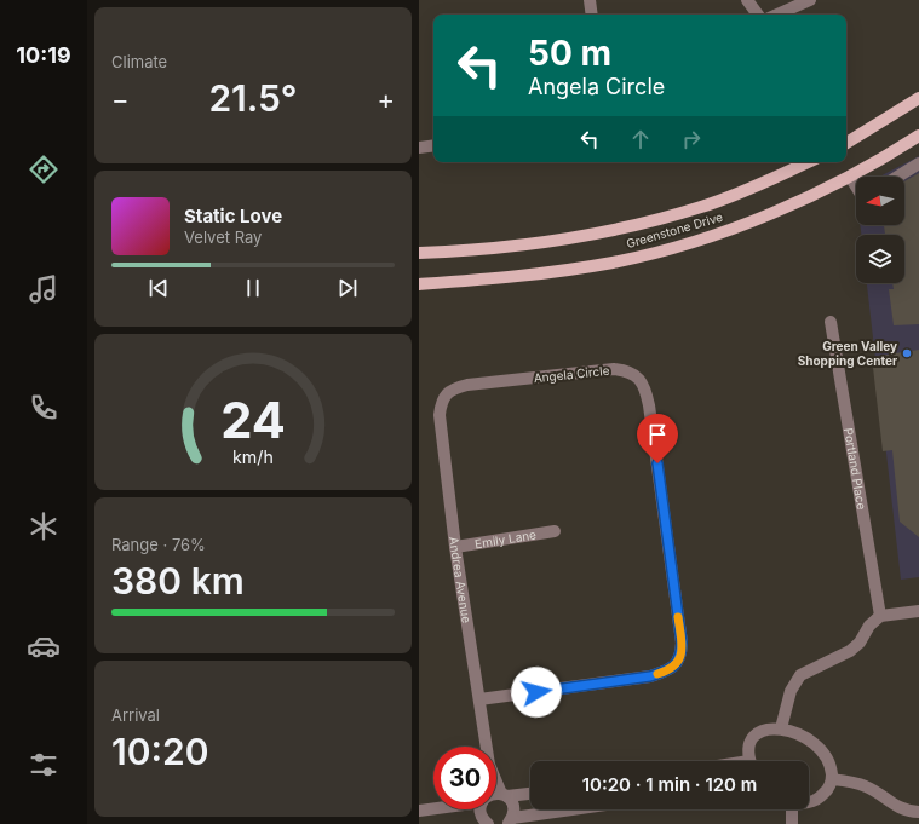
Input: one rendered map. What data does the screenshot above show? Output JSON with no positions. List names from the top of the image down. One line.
{"streets":{"main road":["Greenstone Drive"],"street":["Angela Circle","Portland Place","Emily Lane","Andrea Avenue"]},"crossings":[["Angela Circle","Andrea Avenue"],["Emily Lane","Andrea Avenue"]],"places":["Green Valley Shopping Center"],"north":"left","page":{"tabs":"10:19","tile":["Climate",["Range · 76%","380 km"],["Arrival","10:20"]],"turn":["50 m","Angela Circle"],"heat":["−","21.5°","+"],"song":["Static Love","Velvet Ray"],"limit":"30","trip":"10:20 · 1 min · 120 m","gauge":["24","km/h"]}}
